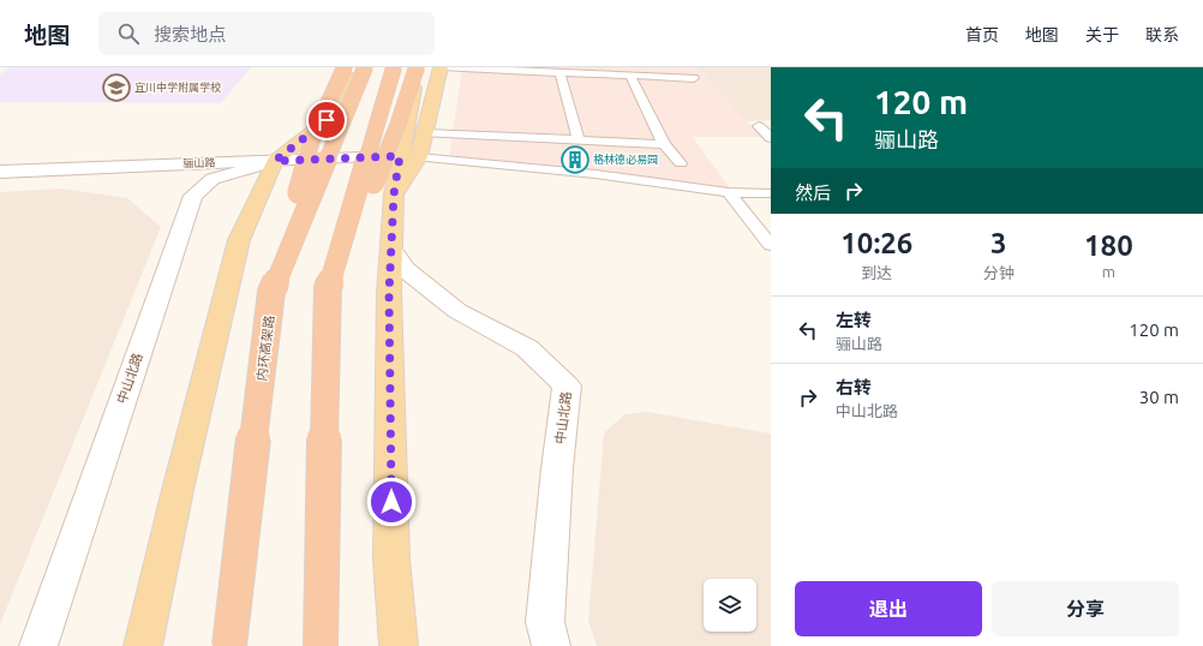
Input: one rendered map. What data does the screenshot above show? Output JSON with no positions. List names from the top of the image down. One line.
{"streets":{"highway":["内环高架路"],"main road":["骊山路","中山北路"]},"crossings":[["骊山路","中山北路"]],"places":{"school or university":["宜川中学附属学校"],"building":["格林德必易园"]},"page":{"header":"地图","search":"搜索地点","nav":["首页","地图","关于","联系"],"turn":["120 m","骊山路"],"then":"然后","eta":["10:26","到达","3","分钟","180","m"],"list":[{"name":"左转","note":"骊山路","value":"120 m"},{"name":"右转","note":"中山北路","value":"30 m"}],"buttons":["退出","分享"]}}
